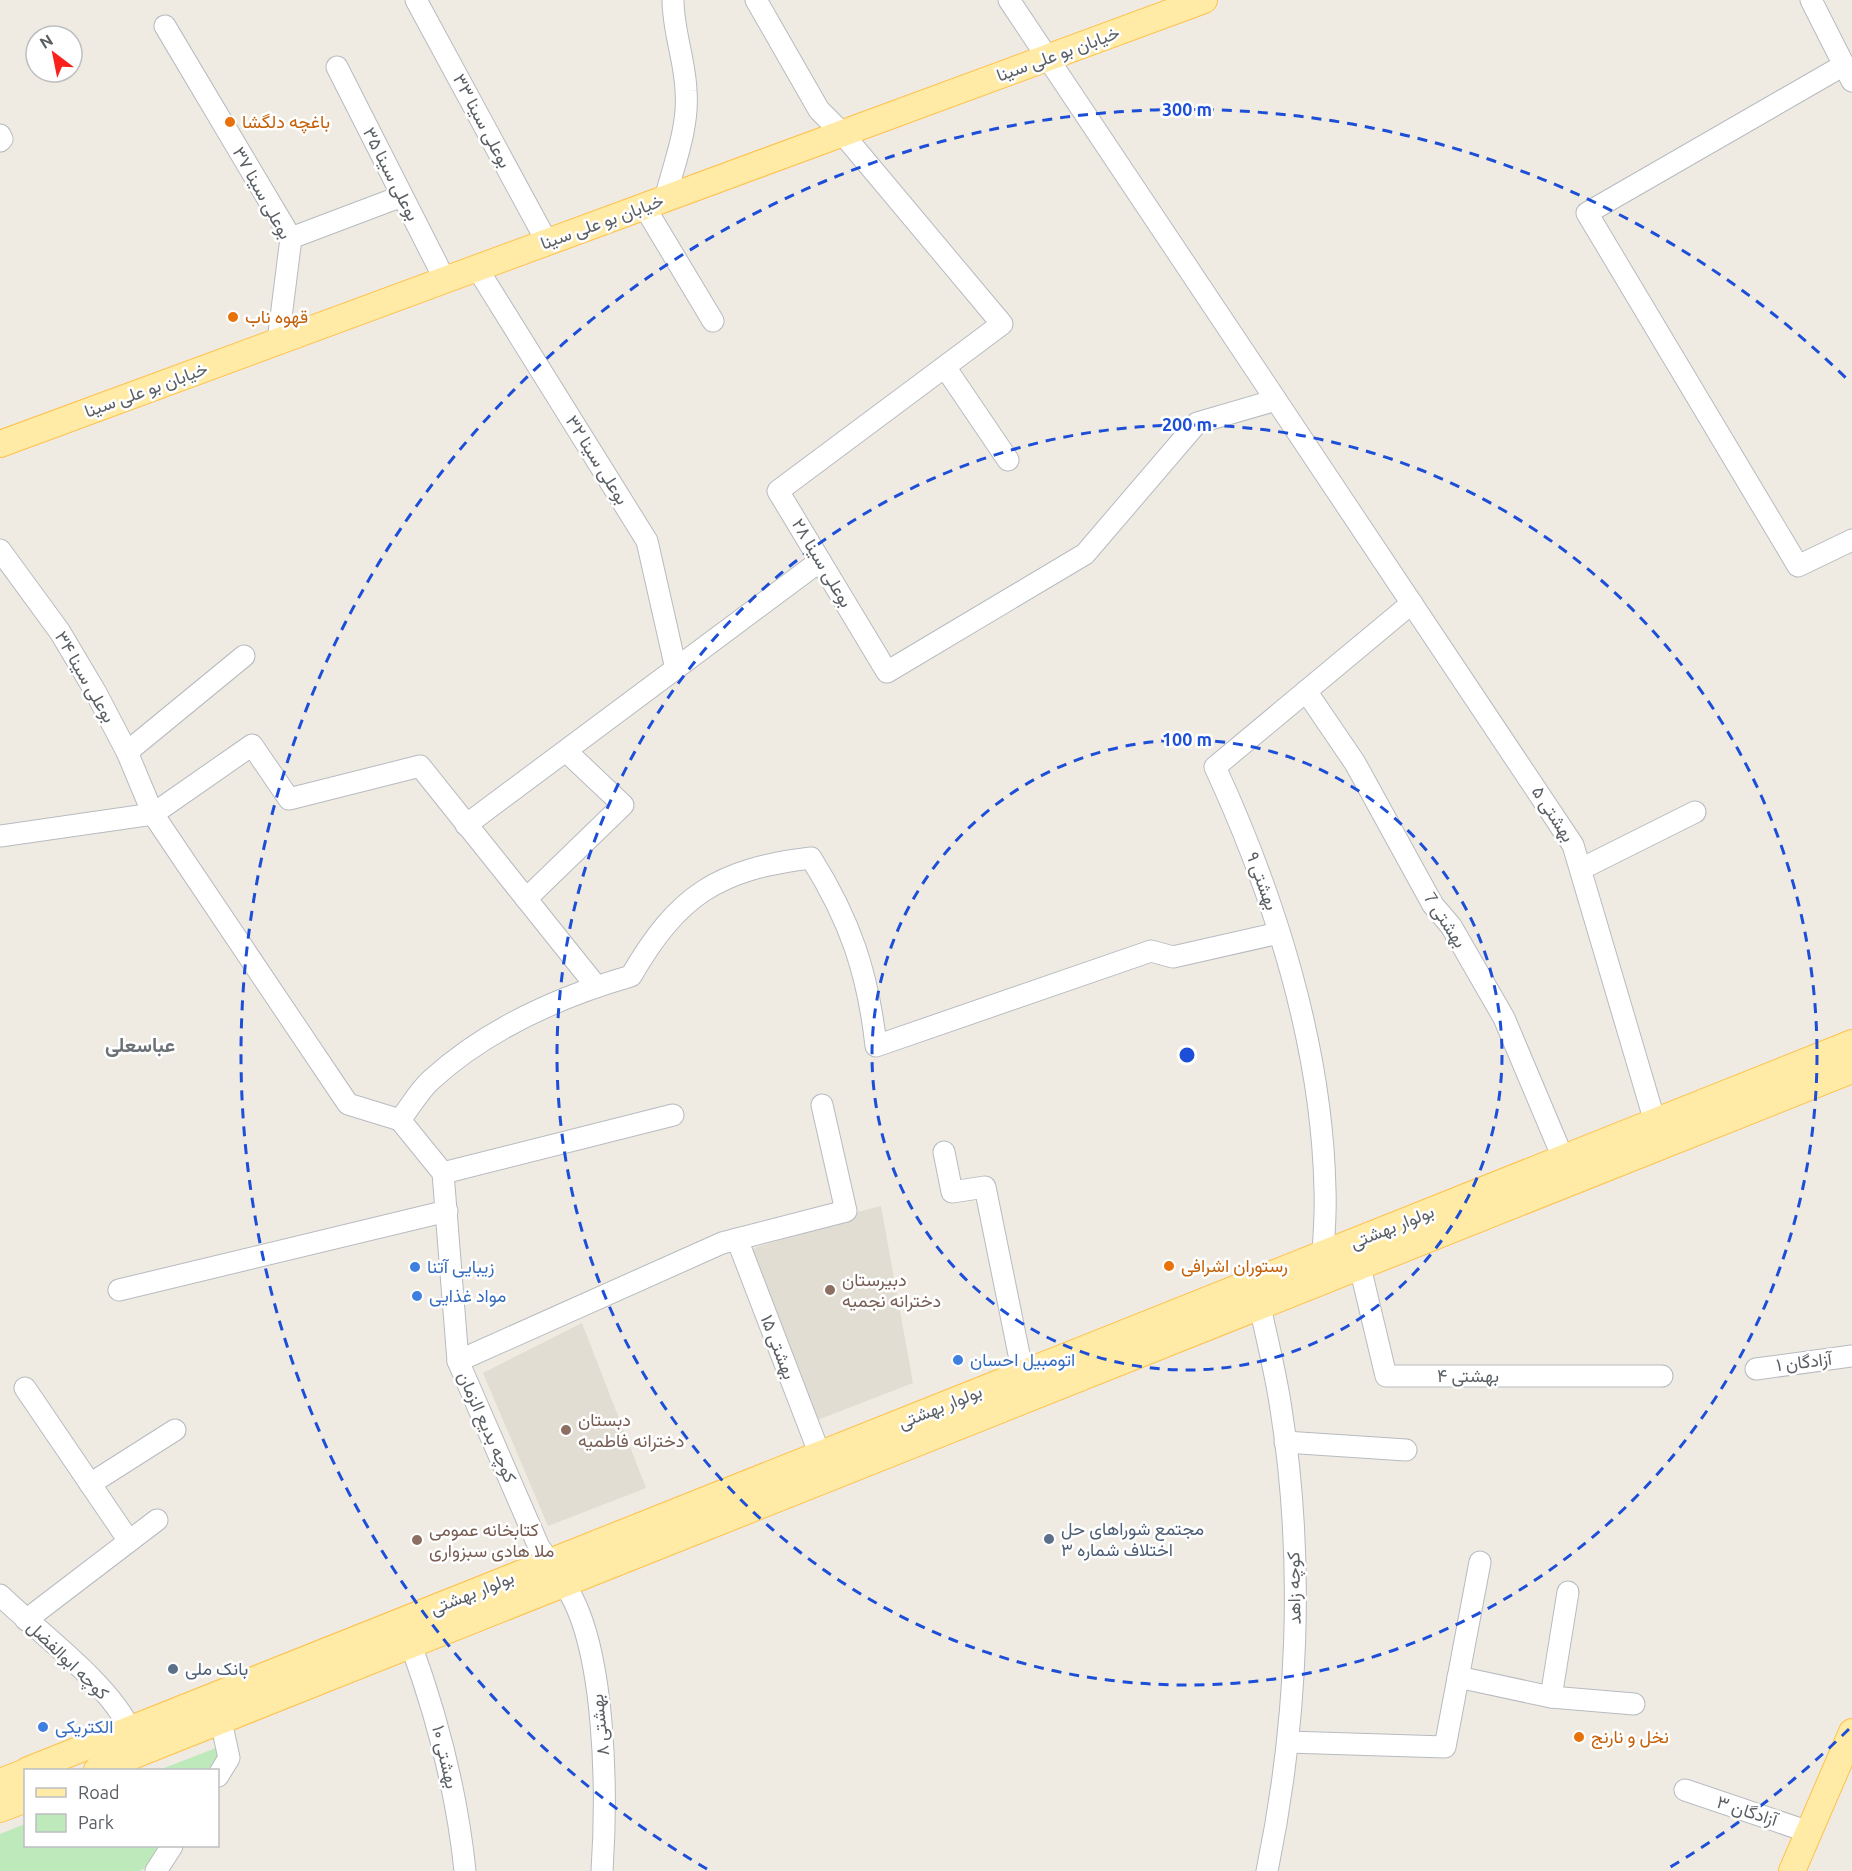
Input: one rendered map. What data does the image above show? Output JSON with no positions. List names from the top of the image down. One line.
{"streets":{"main road":["خیابان بو علی سینا","بولوار بهشتی"],"street":["بوعلی سینا ۳۳","بوعلی سینا ۳۵","بوعلی سینا ۳۷","بوعلی سینا ۳۲","بوعلی سینا ۲۸","بوعلی سینا ۳۴","بهشتی ۵","بهشتی ۹","بهشتی 7","بهشتی ۱۵","آزادگان ۱","بهشتی ۴","کوچه بدیع الزمان","کوچه زاهد","کوچه ابوالفضل","بهشتی ۸","بهشتی ۱۰","آزادگان ۳"]},"crossings":[["خیابان بو علی سینا","بوعلی سینا ۳۳"],["خیابان بو علی سینا","بوعلی سینا ۳۵"],["خیابان بو علی سینا","بوعلی سینا ۳۷"],["خیابان بو علی سینا","بوعلی سینا ۳۲"],["خیابان بو علی سینا","بوعلی سینا ۲۸"],["خیابان بو علی سینا","بهشتی ۵"],["بوعلی سینا ۲۸","بهشتی ۵"],["بهشتی ۵","بهشتی ۹"],["بهشتی ۵","بولوار بهشتی"],["بهشتی ۹","بهشتی 7"],["بهشتی ۹","بولوار بهشتی"],["بهشتی 7","بولوار بهشتی"],["بولوار بهشتی","بهشتی ۱۵"],["بولوار بهشتی","بهشتی ۴"],["بولوار بهشتی","کوچه بدیع الزمان"],["بولوار بهشتی","کوچه زاهد"],["بولوار بهشتی","کوچه ابوالفضل"],["بولوار بهشتی","بهشتی ۸"],["بولوار بهشتی","بهشتی ۱۰"]],"districts":["عباسعلی"],"places":["باغچه دلگشا","قهوه ناب","رستوران اشرافی","زیبایی آتنا","دبیرستان دخترانه نجمیه","مواد غذایی","اتومبیل احسان","دبستان دخترانه فاطمیه","مجتمع شوراهای حل اختلاف شماره ۳","کتابخانه عمومی ملا هادی سبزواری","بانک ملی","الکتریکی","نخل و نارنج"],"legend":["Road","Park"],"north":"top left","rings":["300 m","200 m","100 m"]}
